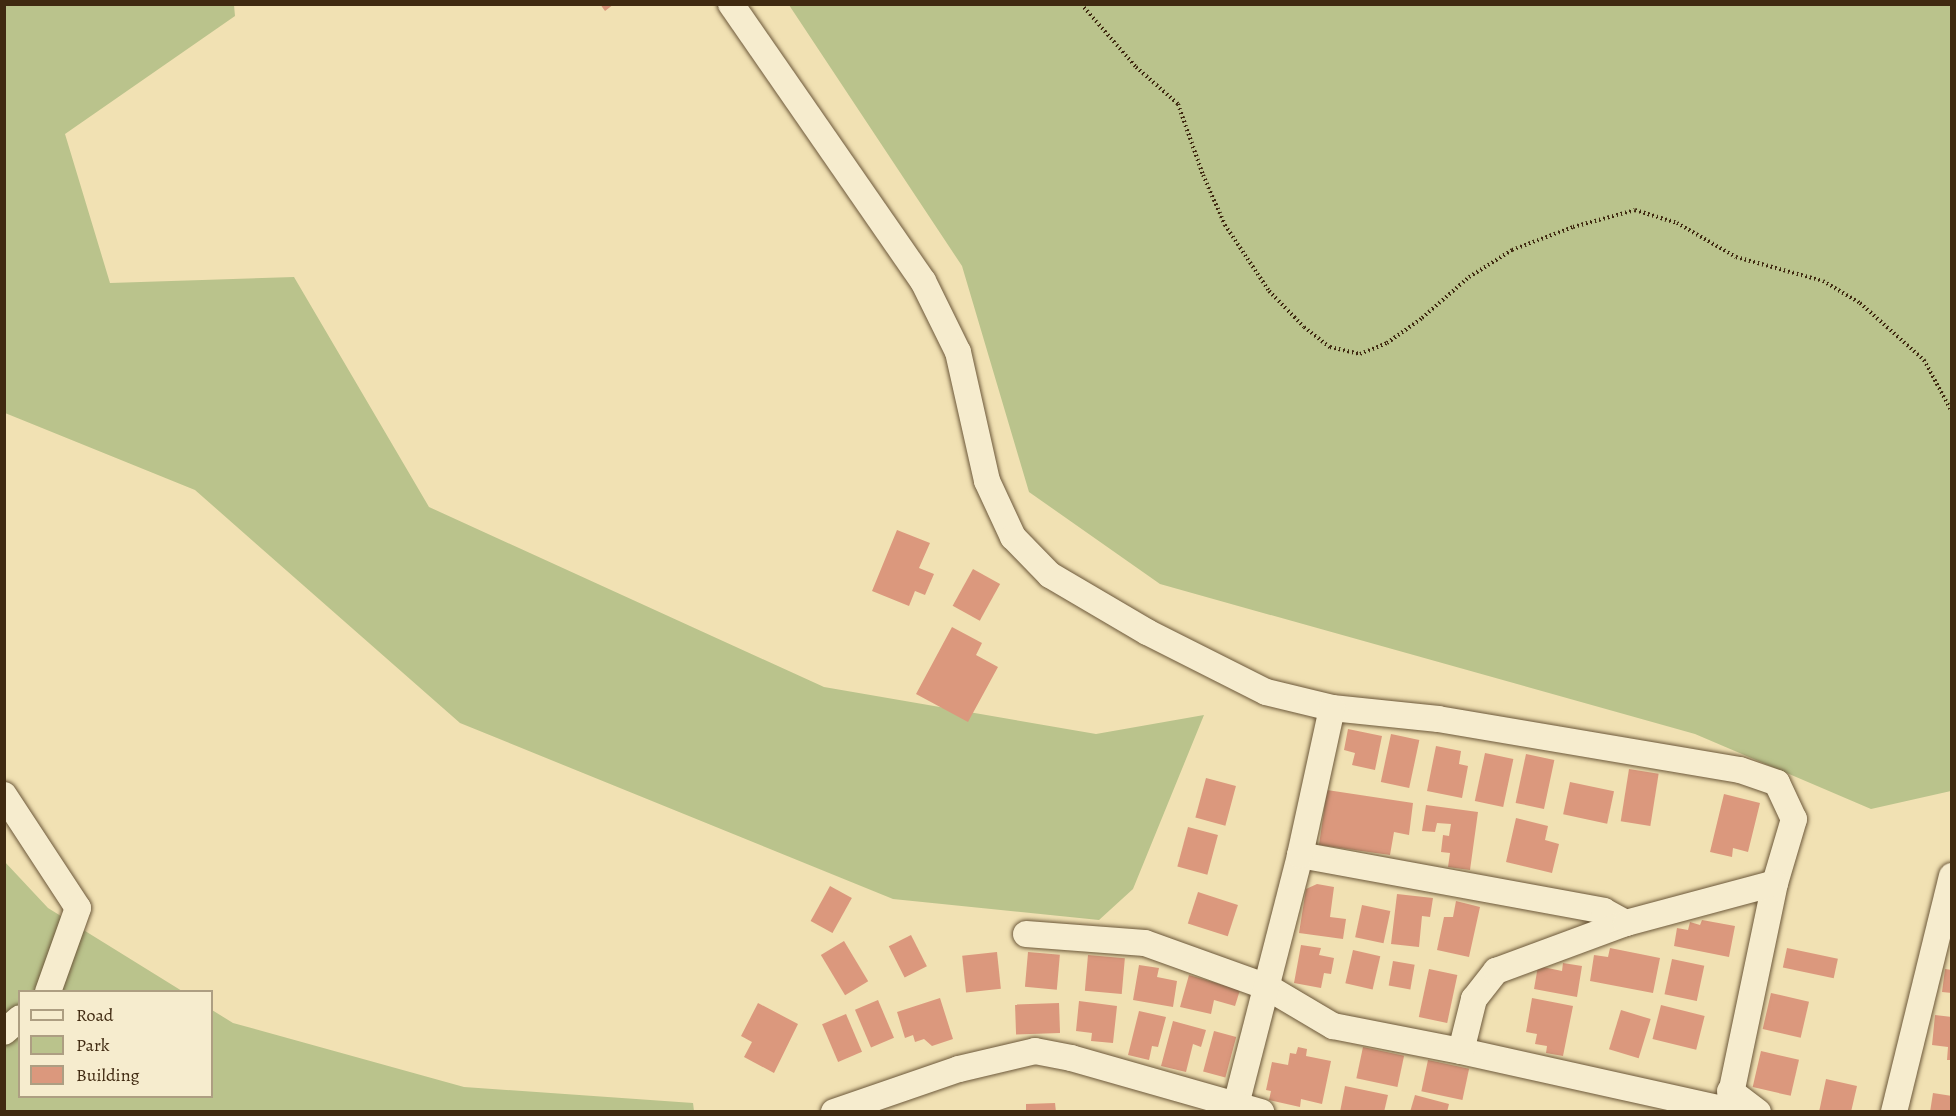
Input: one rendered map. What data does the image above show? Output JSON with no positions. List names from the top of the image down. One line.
{"legend":["Road","Park","Building"]}
